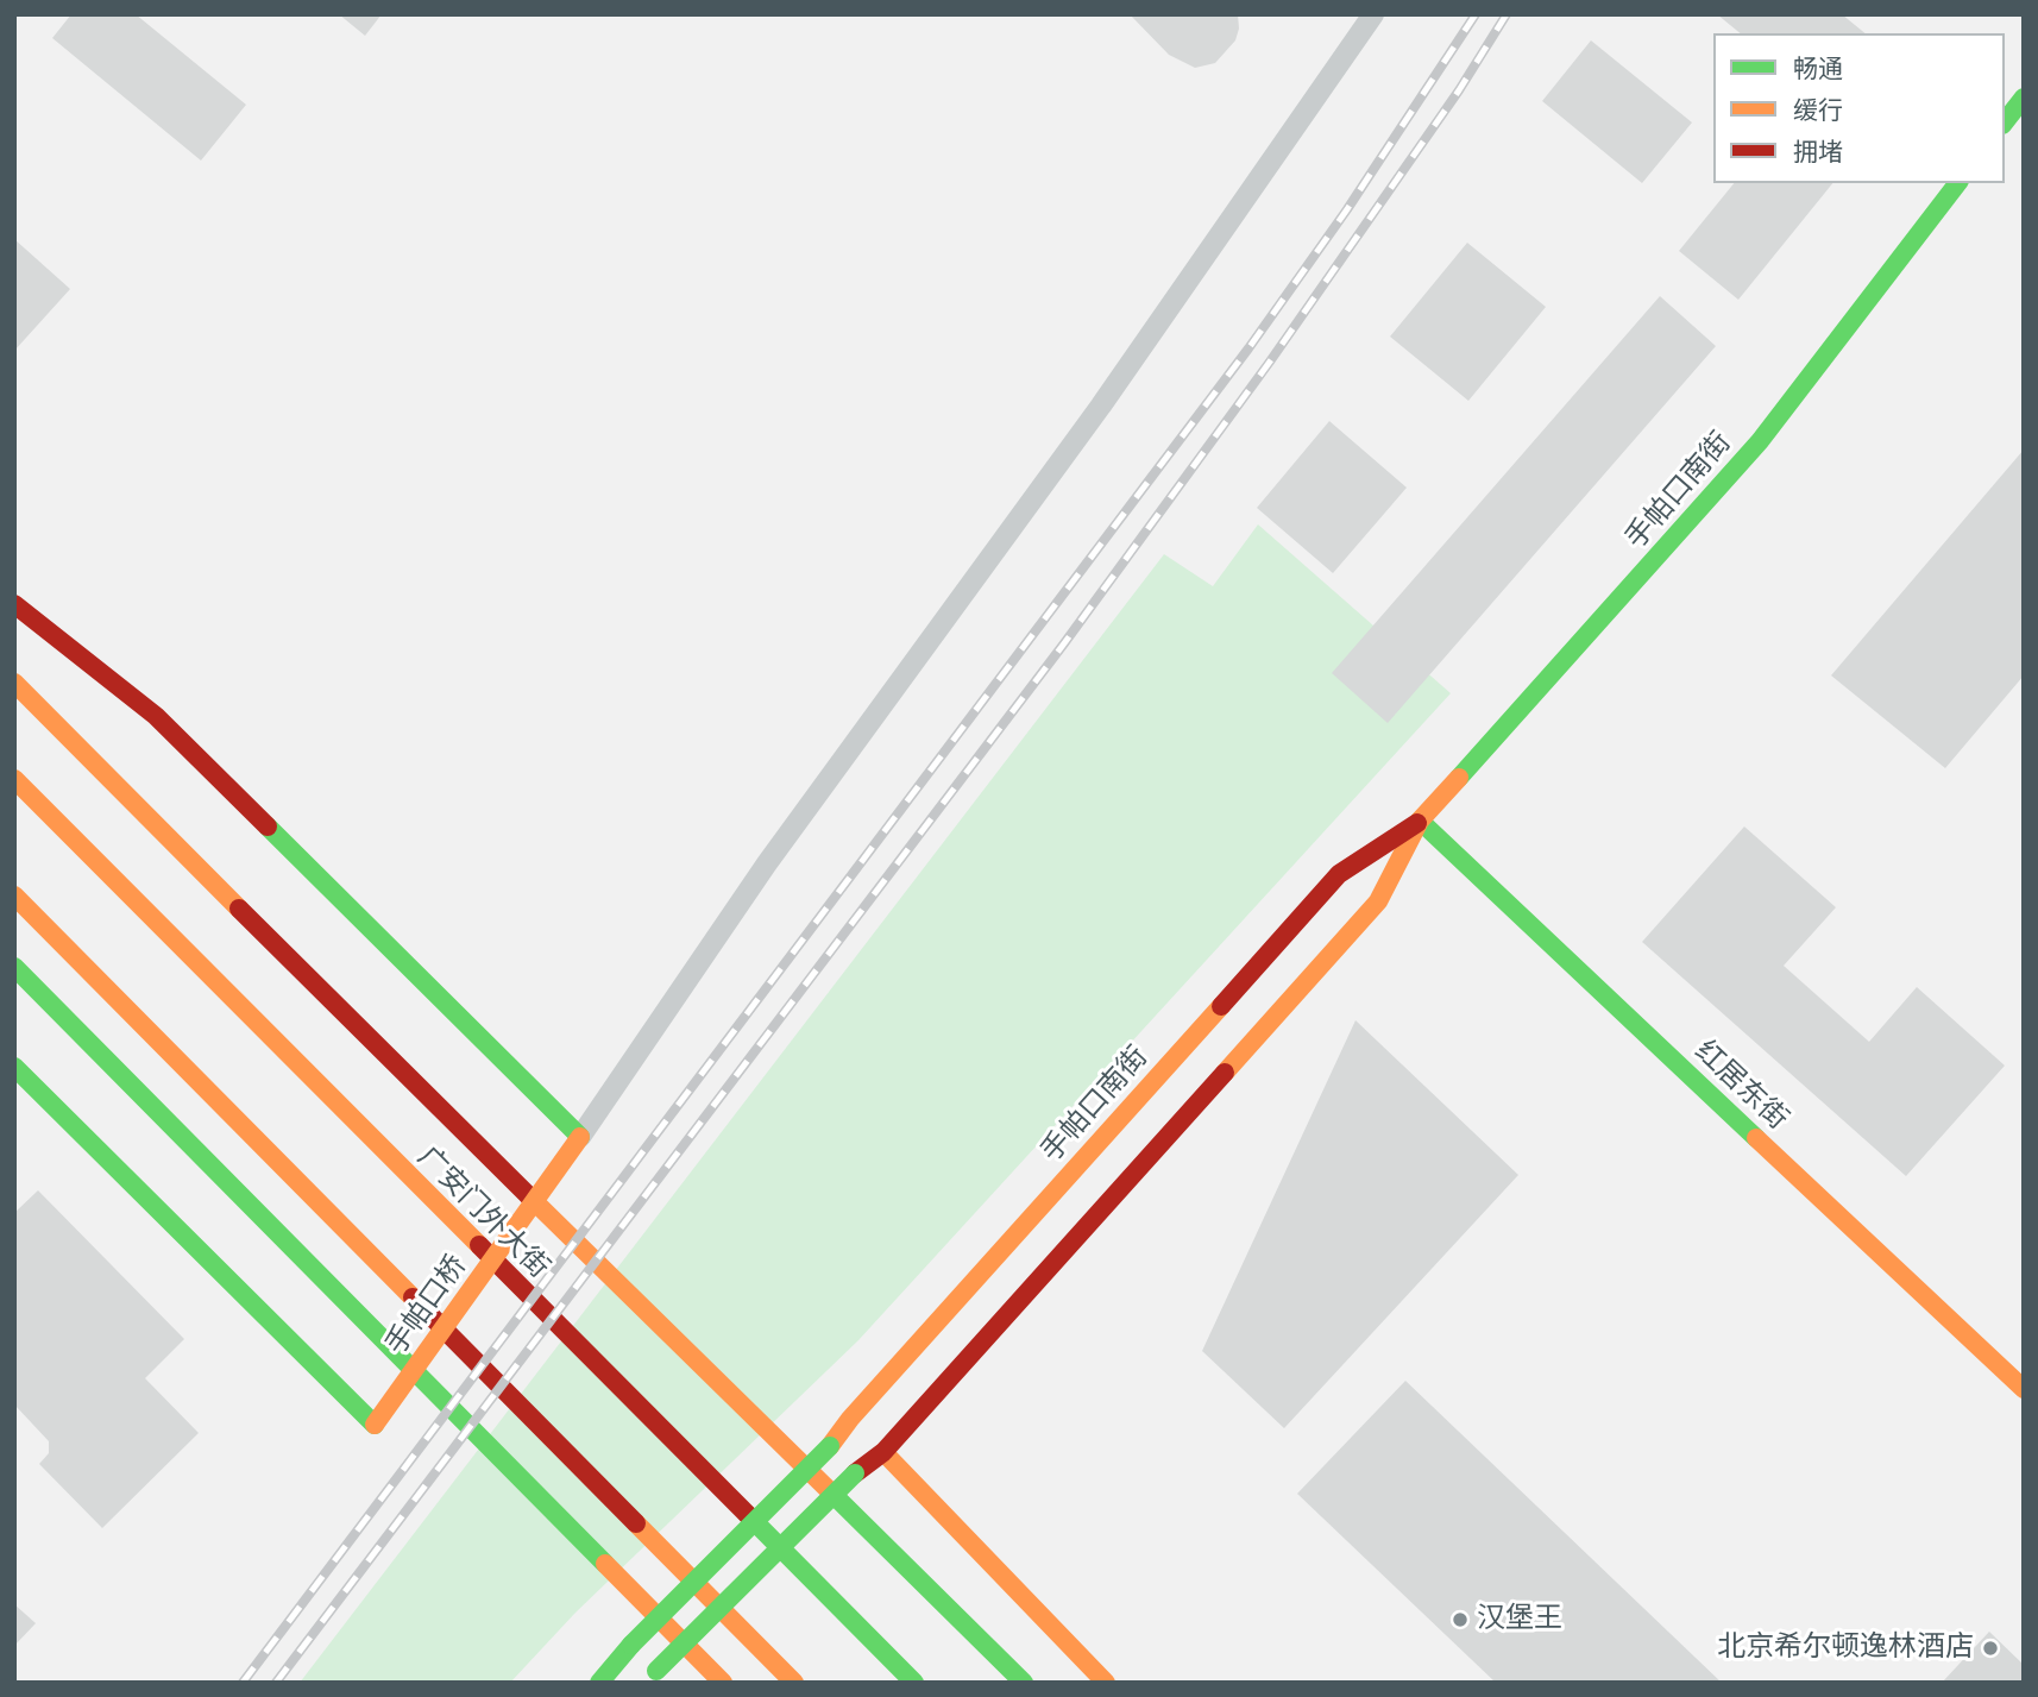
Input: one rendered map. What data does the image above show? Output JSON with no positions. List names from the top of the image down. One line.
{"streets":{"main road":["手帕口南街","红居东街","广安门外大街","手帕口桥"]},"crossings":[["手帕口南街","红居东街"]],"places":["汉堡王","北京希尔顿逸林酒店"],"legend":["畅通","缓行","拥堵"]}
